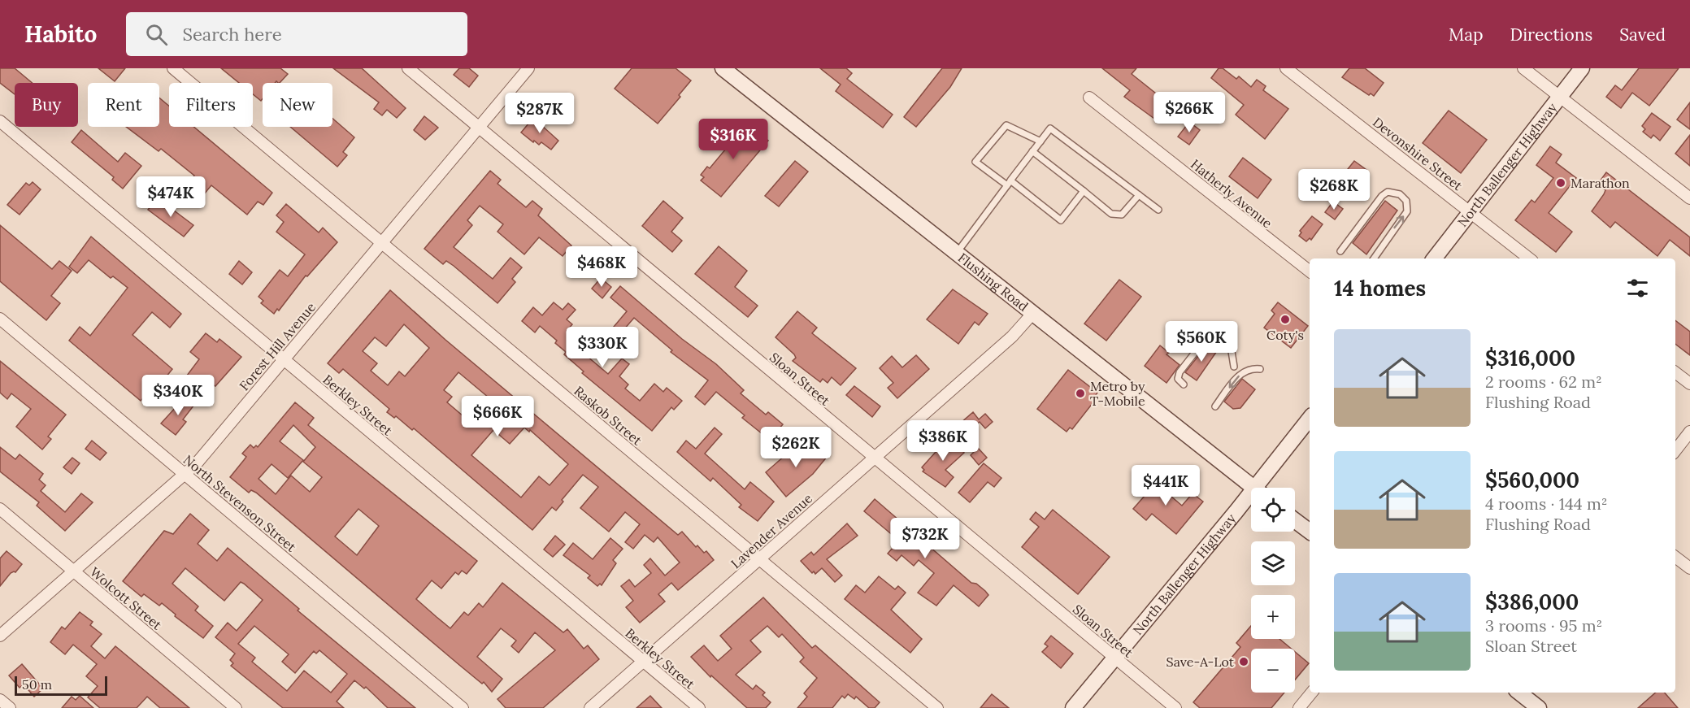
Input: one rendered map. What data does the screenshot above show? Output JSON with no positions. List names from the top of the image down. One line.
{"streets":{"main road":["North Ballenger Highway","Flushing Road"],"street":["Devonshire Street","Hatherly Avenue","Forest Hill Avenue","Sloan Street","Berkley Street","Raskob Street","North Stevenson Street","Lavender Avenue","Wolcott Street"]},"crossings":[["Devonshire Street","North Ballenger Highway"],["North Ballenger Highway","Sloan Street"],["Flushing Road","Lavender Avenue"],["Forest Hill Avenue","Sloan Street"],["Forest Hill Avenue","Berkley Street"],["Forest Hill Avenue","Raskob Street"],["Forest Hill Avenue","North Stevenson Street"],["Forest Hill Avenue","Wolcott Street"],["Sloan Street","Lavender Avenue"],["Berkley Street","Lavender Avenue"],["Raskob Street","Lavender Avenue"]],"places":["Marathon","Coty's","Metro by T-Mobile","Save-A-Lot"],"scale_bar":"50 m","page":{"header":"Habito","search":"Search here","nav":["Map","Directions","Saved"],"chip":["Buy","Rent","Filters","New"],"price":["$266K","$287K","$316K","$268K","$474K","$468K","$560K","$330K","$340K","$666K","$386K","$262K","$441K","$732K"],"heading":"14 homes","list":[{"name":"$316,000","note":"2 rooms · 62 m² · Flushing Road"},{"name":"$560,000","note":"4 rooms · 144 m² · Flushing Road"},{"name":"$386,000","note":"3 rooms · 95 m² · Sloan Street"}],"map_buttons":["+","−"],"scale":"50 m"}}
